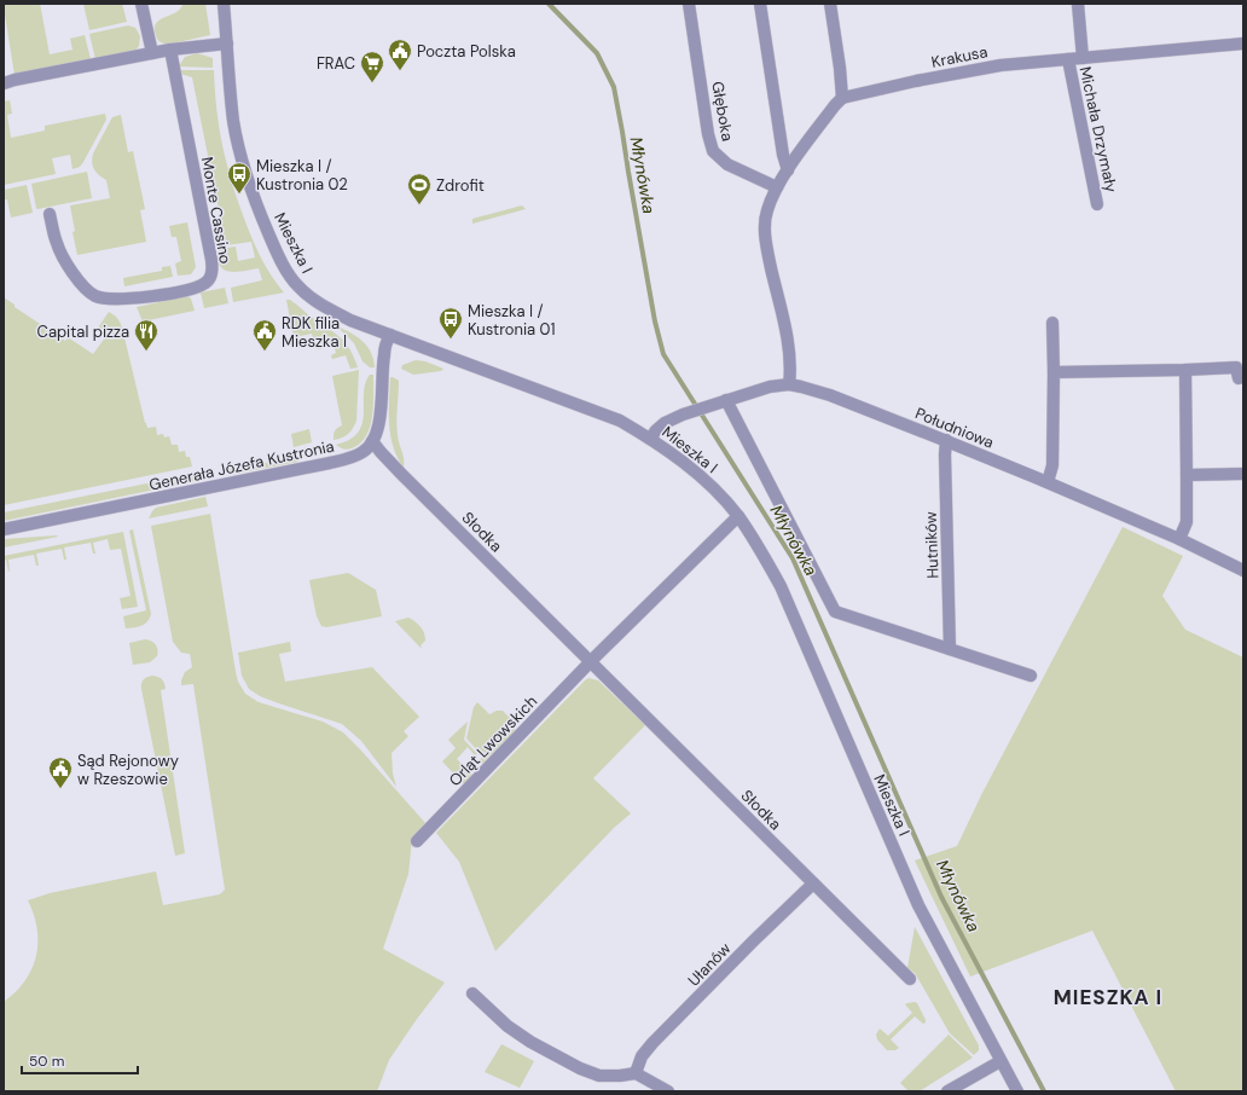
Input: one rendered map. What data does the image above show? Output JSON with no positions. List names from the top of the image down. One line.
{"streets":{"street":["Krakusa","Głęboka","Michała Drzymały","Monte Cassino","Mieszka I","Południowa","Generała Józefa Kustronia","Słodka","Hutników","Orląt Lwowskich","Ułanów"]},"crossings":[["Krakusa","Michała Drzymały"],["Mieszka I","Południowa"],["Południowa","Hutników"],["Generała Józefa Kustronia","Słodka"],["Słodka","Orląt Lwowskich"],["Słodka","Ułanów"]],"districts":["MIESZKA I"],"water":["Młynówka"],"places":{"public building":["Poczta Polska","RDK filia Mieszka I","Sąd Rejonowy w Rzeszowie"],"supermarket":["FRAC"],"bus stop":["Mieszka I / Kustronia 02","Mieszka I / Kustronia 01"],"sports":["Zdrofit"],"restaurant":["Capital pizza"]},"scale_bar":"50 m"}
